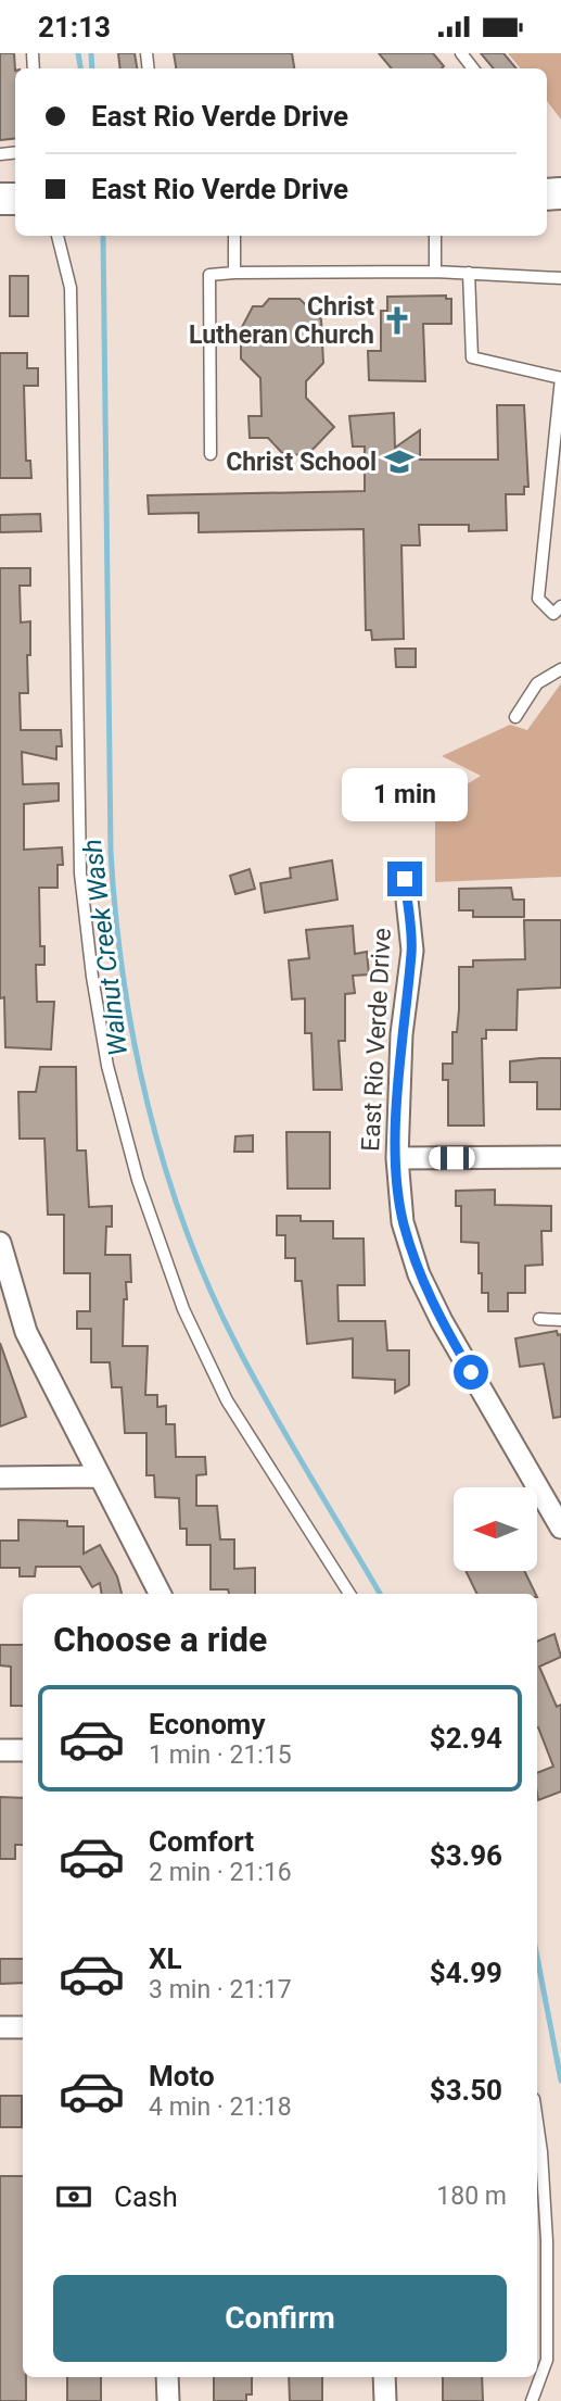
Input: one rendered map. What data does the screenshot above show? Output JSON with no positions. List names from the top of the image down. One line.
{"streets":{"street":["East Rio Verde Drive"]},"water":["Walnut Creek Wash"],"places":{"church":["Christ Lutheran Church"],"school or university":["Christ School"]},"north":"left","page":{"status":"21:13","banner":["East Rio Verde Drive","East Rio Verde Drive"],"bubble":"1 min","heading":"Choose a ride","list":[{"name":"Economy","note":"1 min · 21:15","value":"$2.94"},{"name":"Comfort","note":"2 min · 21:16","value":"$3.96"},{"name":"XL","note":"3 min · 21:17","value":"$4.99"},{"name":"Moto","note":"4 min · 21:18","value":"$3.50"}],"pay":["Cash","180 m"],"buttons":"Confirm"}}
